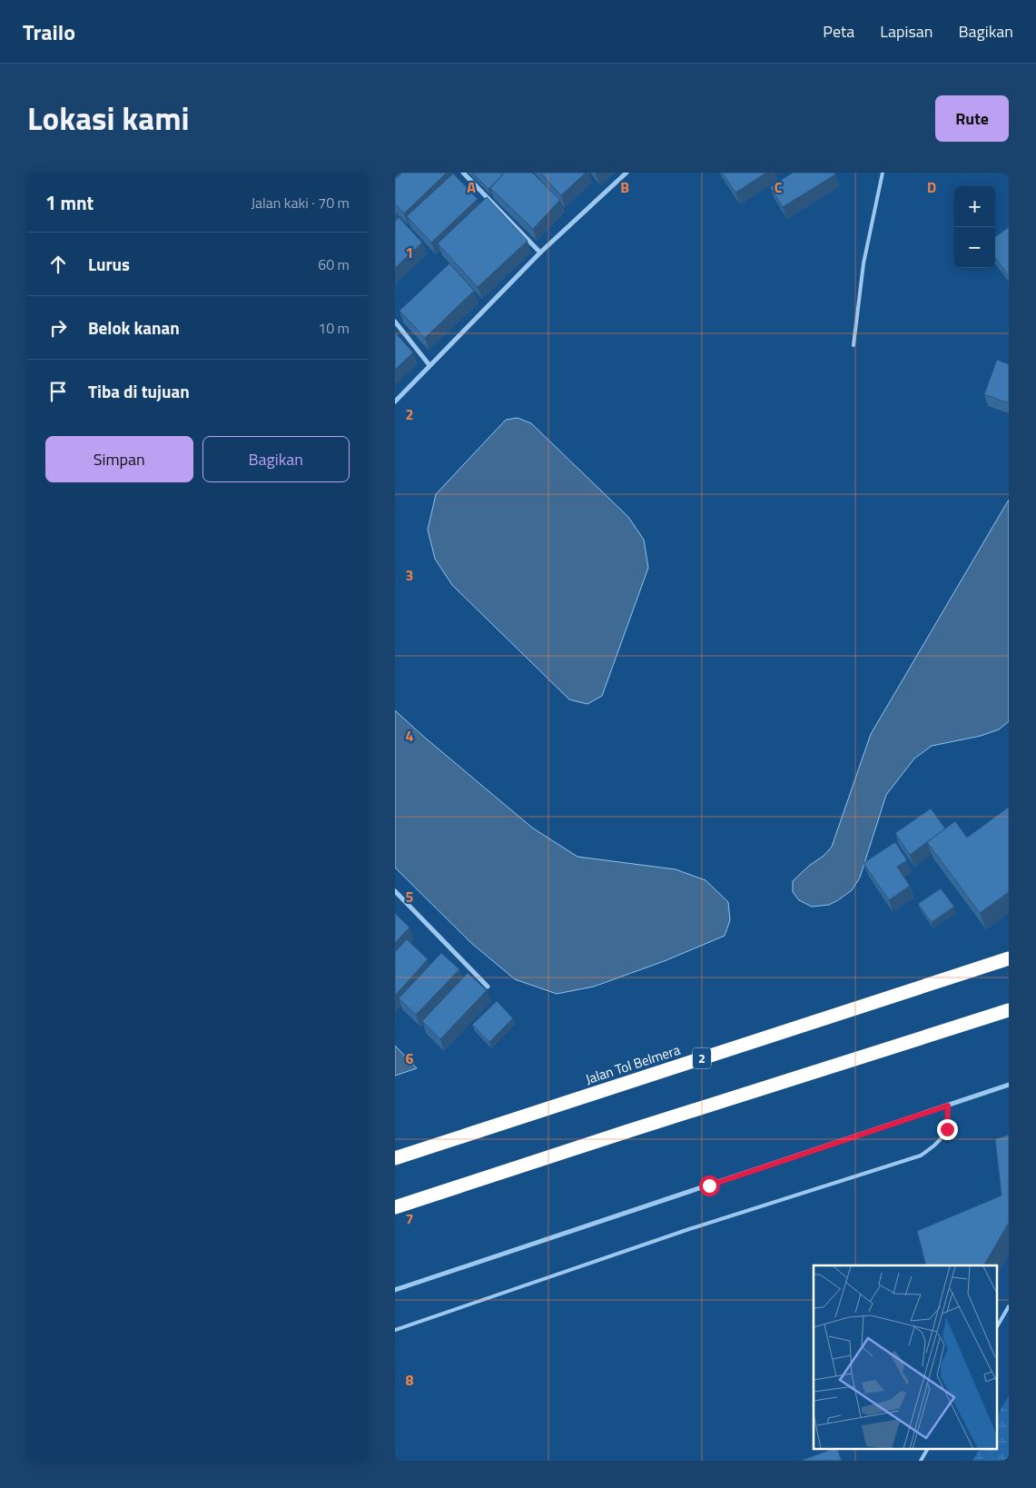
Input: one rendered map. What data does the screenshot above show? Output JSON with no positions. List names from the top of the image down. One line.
{"streets":{"highway":["2","Jalan Tol Belmera"]},"page":{"header":"Trailo","nav":["Peta","Lapisan","Bagikan"],"title":"Lokasi kami","buttons":["Rute",["Simpan","Bagikan"]],"heading":["1 mnt","Jalan kaki · 70 m"],"map_buttons":["+","−"],"list":[["Lurus","60 m"],["Belok kanan","10 m"],"Tiba di tujuan"]},"grid":{"columns":["A","B","C","D"],"rows":["1","2","3","4","5","6","7","8"]}}
